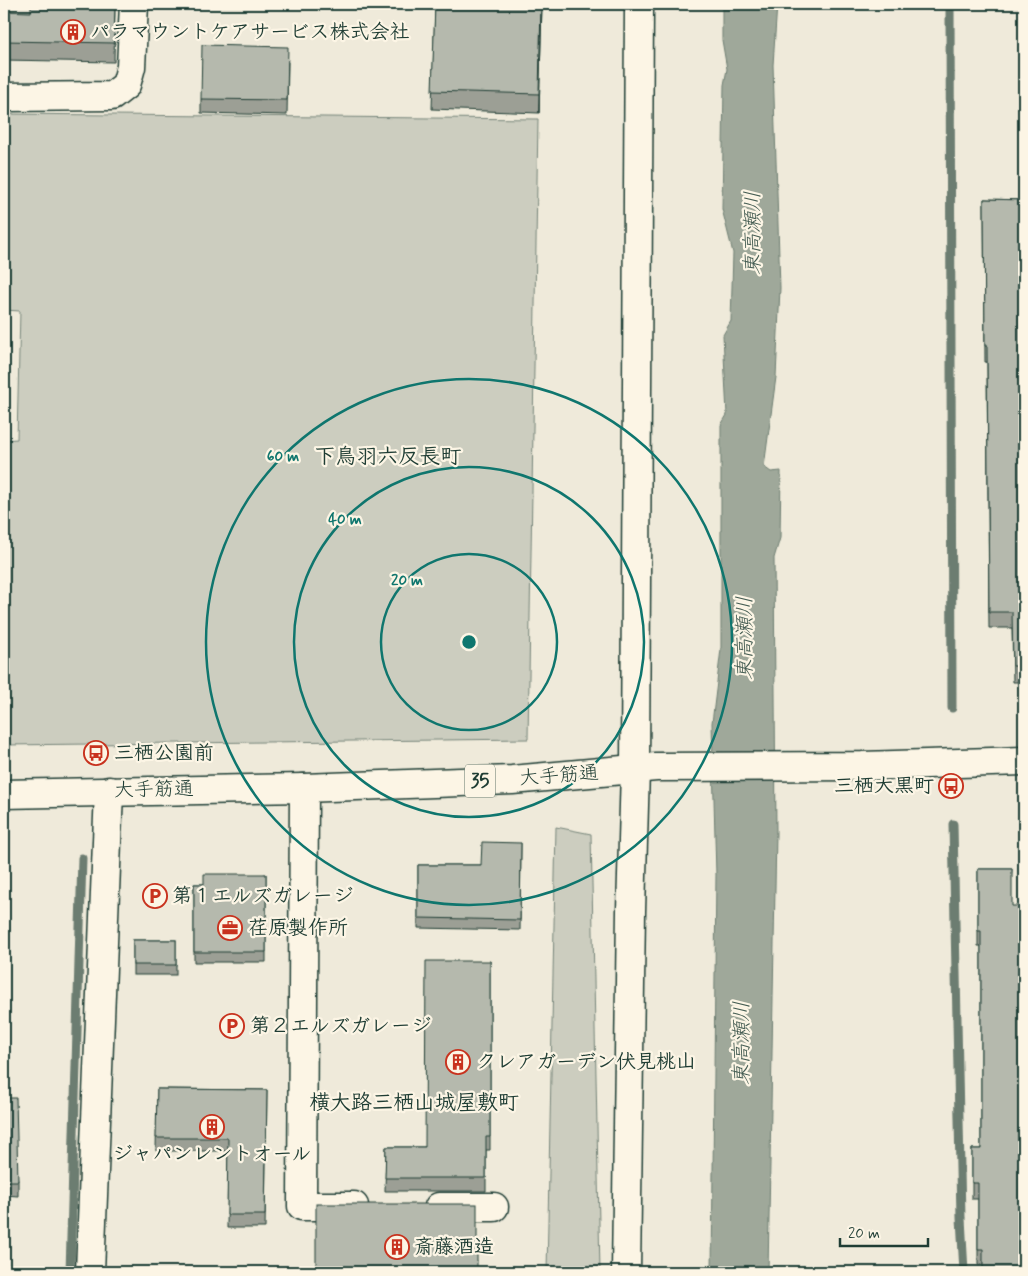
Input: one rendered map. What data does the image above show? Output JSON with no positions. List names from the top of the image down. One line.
{"streets":{"street":["大手筋通","35"]},"districts":["下鳥羽六反長町","横大路三栖山城屋敷町"],"water":["東高瀬川"],"places":{"building":["パラマウントケアサービス株式会社","クレアガーデン伏見桃山","ジャパンレントオール","斎藤酒造"],"bus stop":["三栖公園前","三栖大黒町"],"parking":["第１エルズガレージ","第２エルズガレージ"],"office":["荏原製作所"]},"scale_bar":"20 m","rings":["60 m","40 m","20 m"]}
